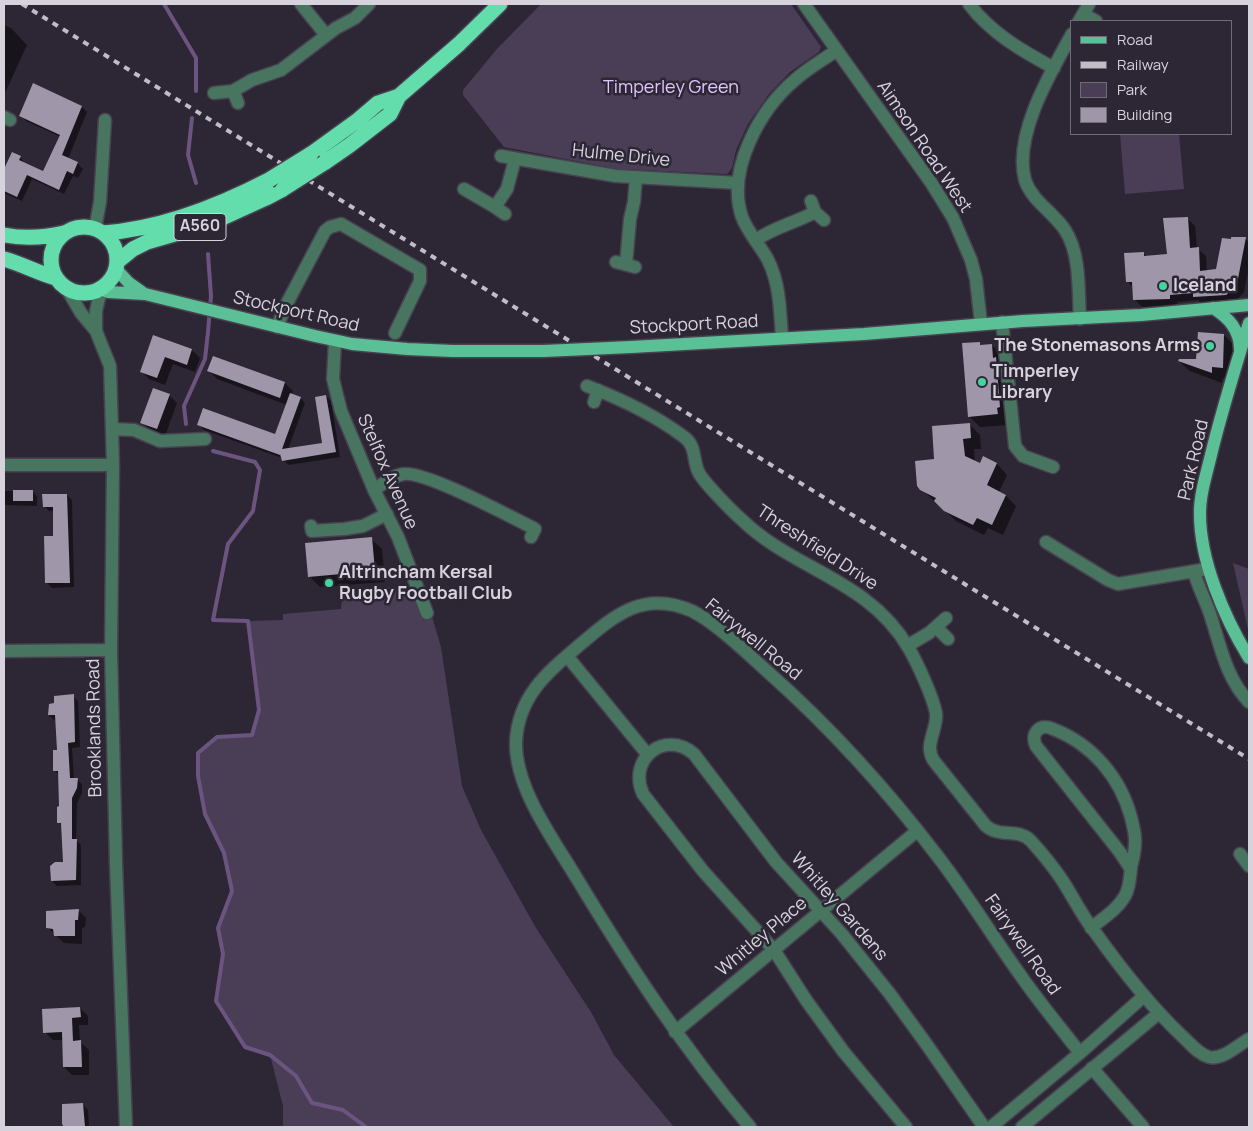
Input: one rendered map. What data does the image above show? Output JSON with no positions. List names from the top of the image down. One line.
{"streets":{"highway":["A560"],"main road":["Stockport Road","Park Road"],"street":["Aimson Road West","Hulme Drive","Stelfox Avenue","Threshfield Drive","Fairywell Road","Brooklands Road","Whitley Gardens","Whitley Place"]},"crossings":[["Aimson Road West","Stockport Road"],["A560","Stockport Road"],["A560","Brooklands Road"],["Stockport Road","Park Road"],["Stockport Road","Stelfox Avenue"],["Stockport Road","Brooklands Road"],["Fairywell Road","Whitley Place"],["Whitley Gardens","Whitley Place"]],"parks":["Timperley Green"],"places":["Iceland","The Stonemasons Arms","Timperley Library","Altrincham Kersal Rugby Football Club"],"legend":["Road","Railway","Park","Building"]}
